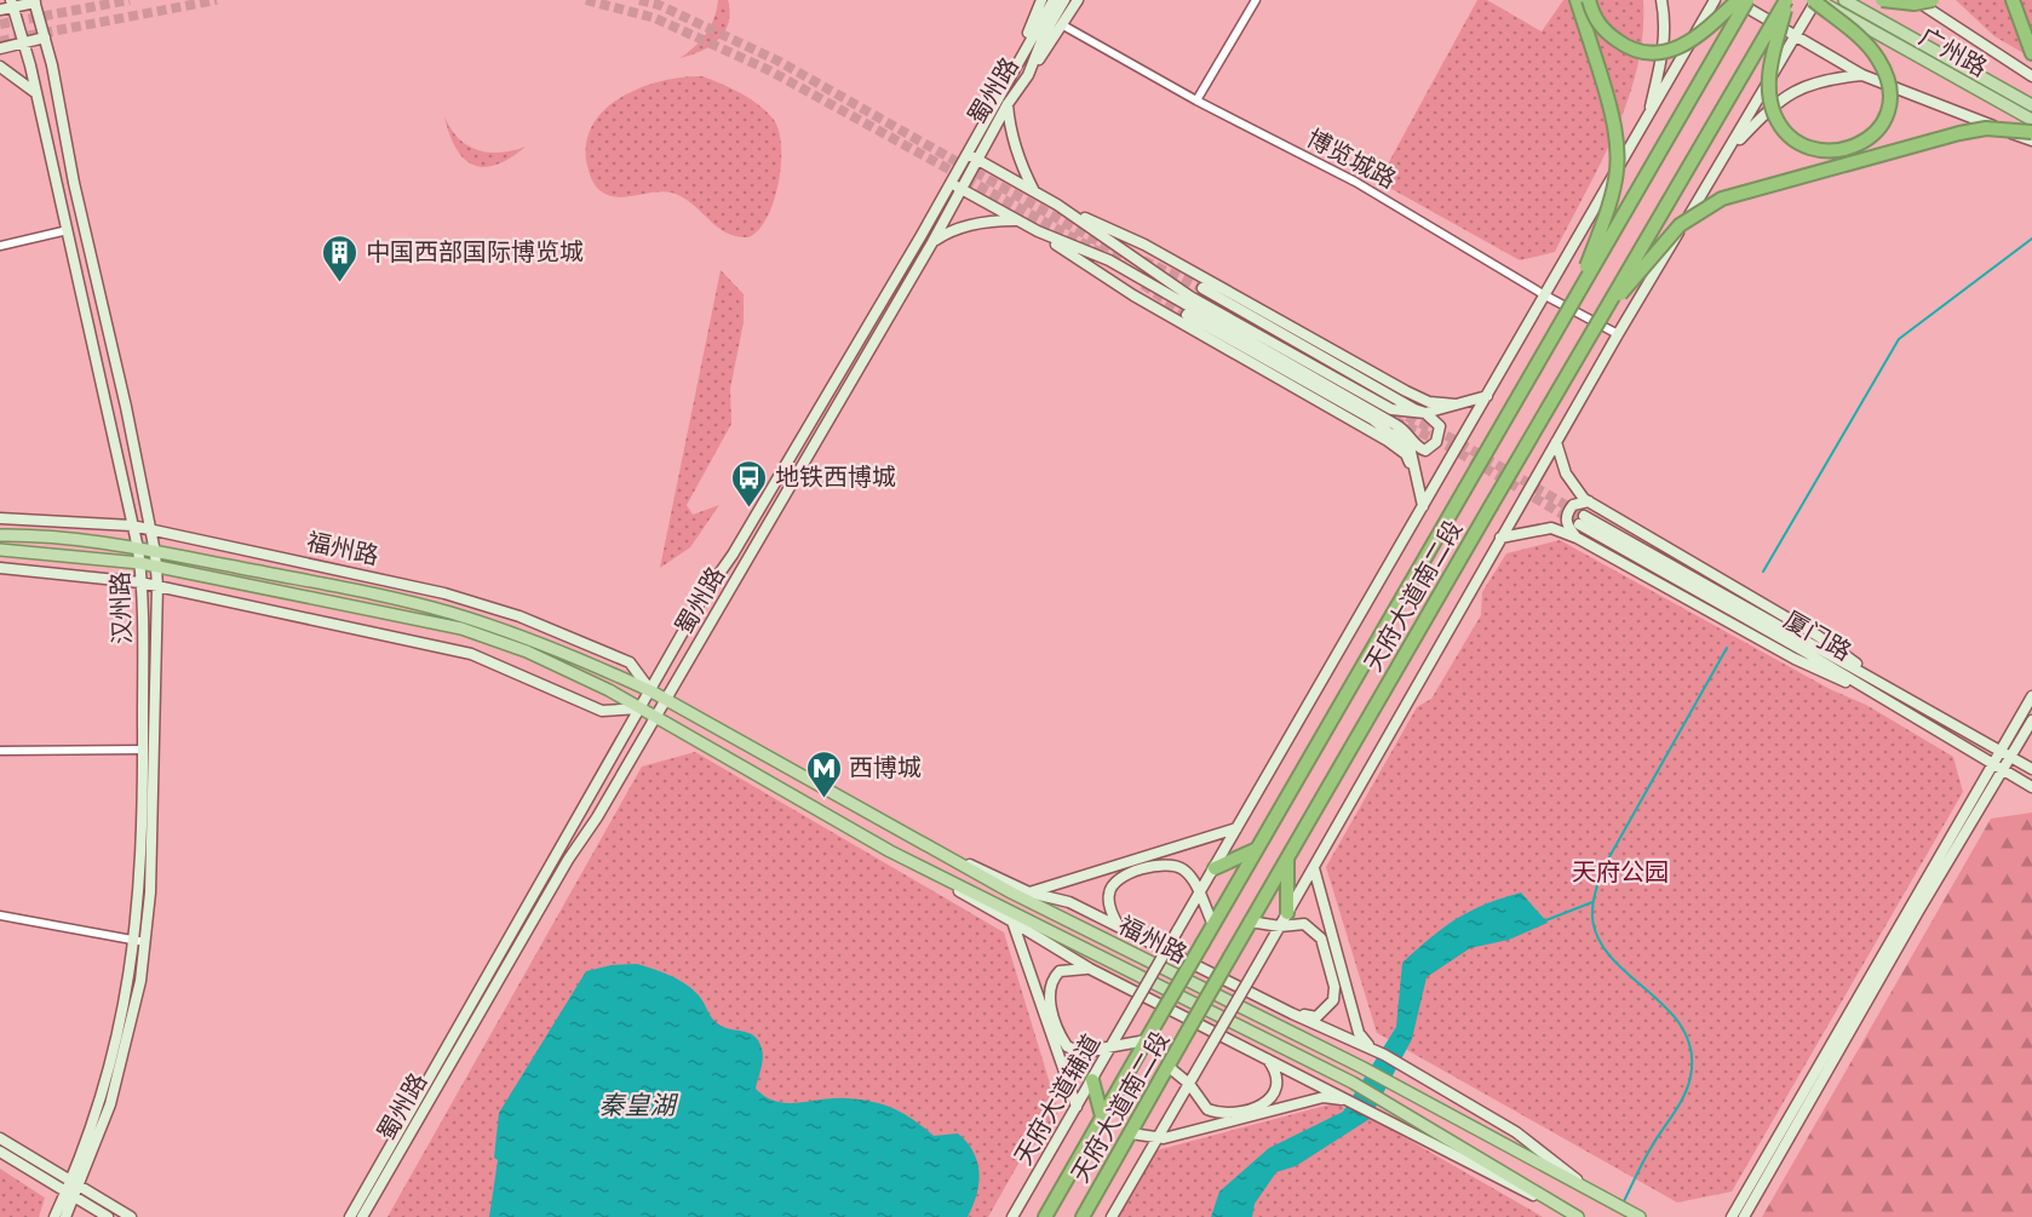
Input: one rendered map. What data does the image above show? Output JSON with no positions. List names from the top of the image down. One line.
{"streets":{"highway":["天府大道南二段"],"main road":["广州路","蜀州路","福州路","汉州路","厦门路","天府大道辅道"],"street":["博览城路"]},"crossings":[["蜀州路","福州路"],["博览城路","天府大道辅道"],["福州路","汉州路"]],"water":["秦皇湖"],"parks":["天府公园"],"places":{"building":["中国西部国际博览城"],"bus stop":["地铁西博城"],"metro station":["西博城"]}}
